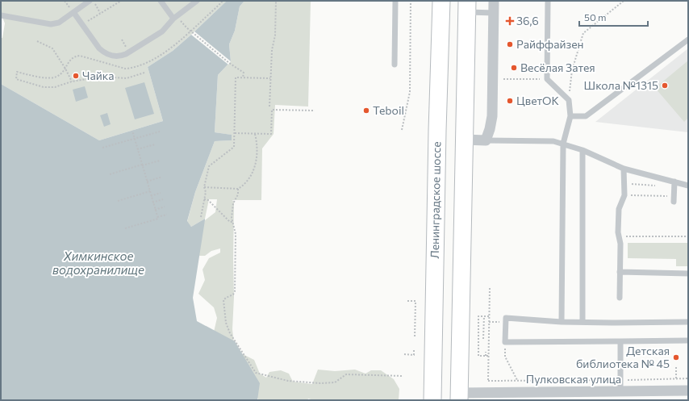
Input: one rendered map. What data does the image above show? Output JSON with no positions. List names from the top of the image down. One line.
{"streets":{"main road":["Ленинградское шоссе"],"street":["Пулковская улица"]},"water":["Химкинское водохранилище"],"places":{"health":["36,6"],"other":["Райффайзен","Весёлая Затея","Чайка","Школа №1315","ЦветОК","Teboil","Детская библиотека № 45"]},"scale_bar":"50 m"}
